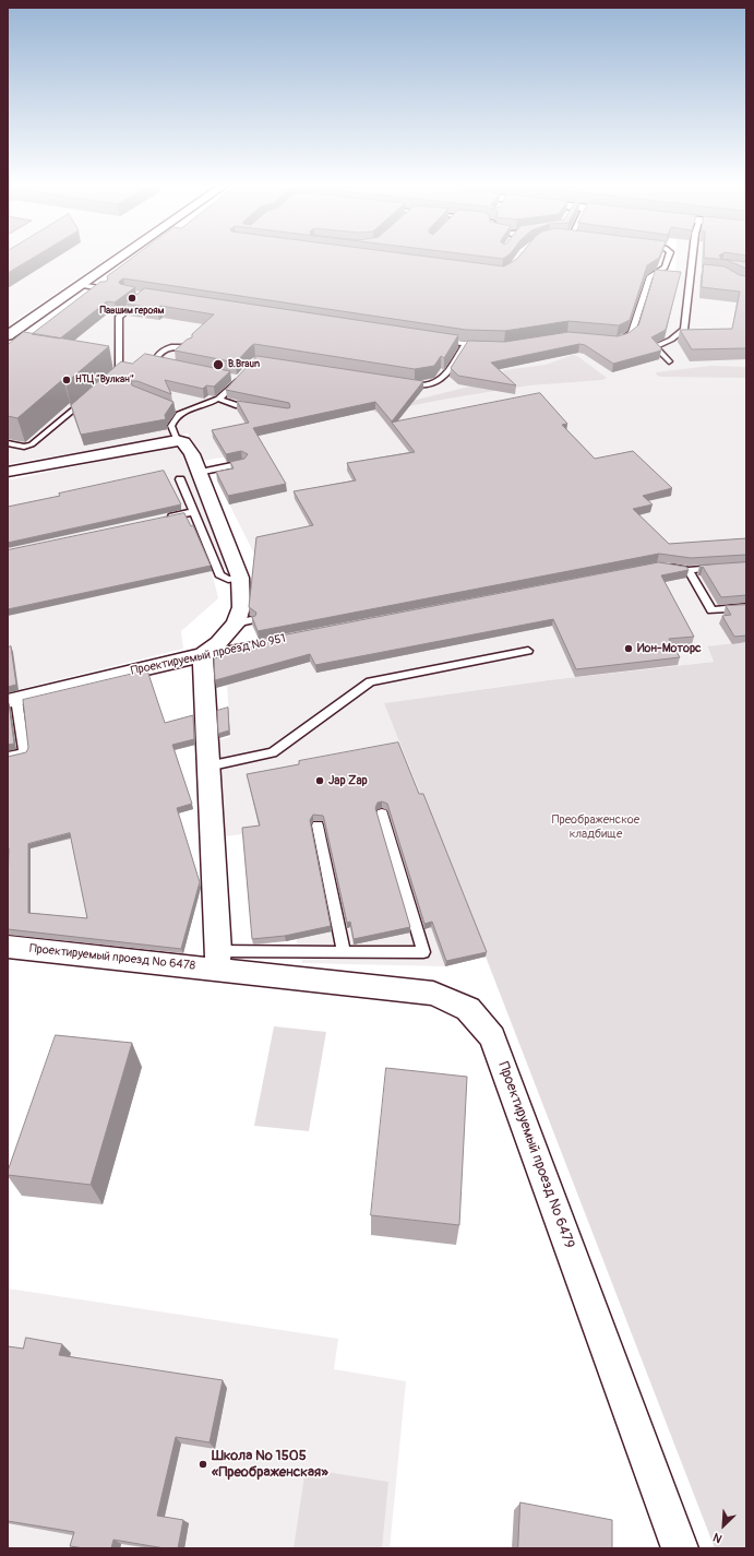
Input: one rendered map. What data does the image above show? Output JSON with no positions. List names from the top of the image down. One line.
{"streets":{"street":["Проектируемый проезд № 951","Проектируемый проезд № 6478","Проектируемый проезд № 6479"]},"crossings":[["Проектируемый проезд № 6478","Проектируемый проезд № 6479"]],"parks":["Преображенское кладбище"],"places":["Павшим героям","B.Braun","НТЦ “Вулкан”","Ион-Моторс","Jap Zap","Школа № 1505 «Преображенская»"],"north":"bottom left"}
